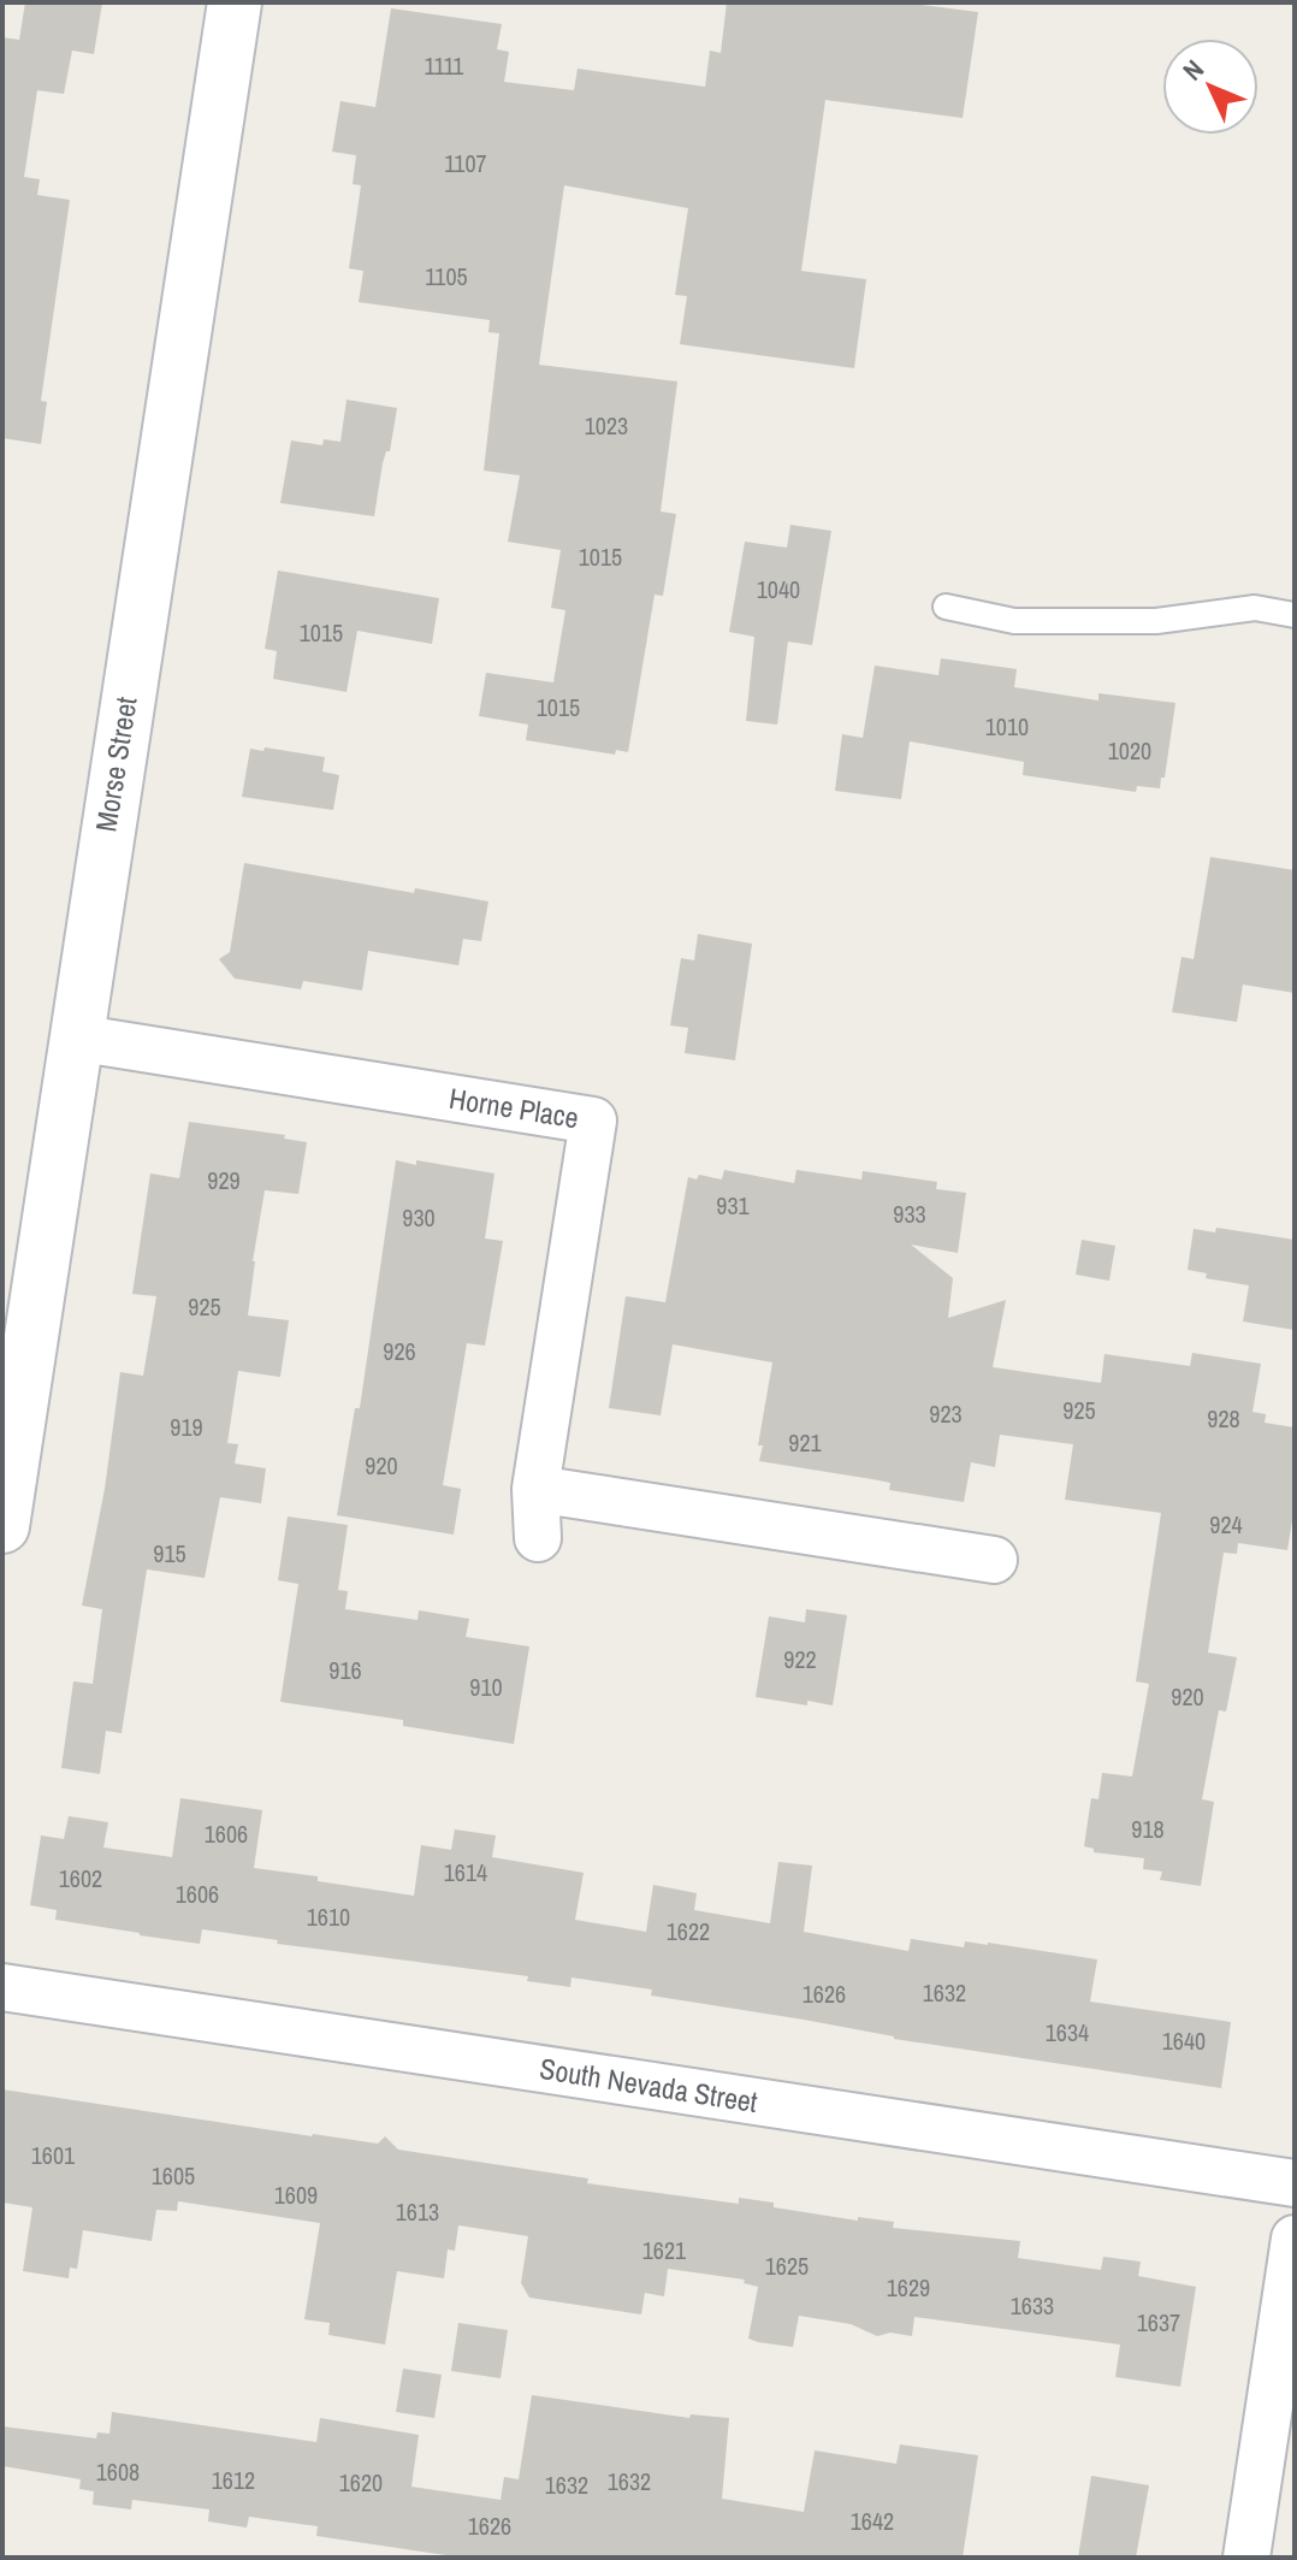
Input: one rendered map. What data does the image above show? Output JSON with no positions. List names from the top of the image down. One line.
{"streets":{"street":["Morse Street","Horne Place","South Nevada Street"]},"crossings":[["Morse Street","Horne Place"]],"house_numbers":["1111","1107","1105","1023","1015","1040","1015","1015","1010","1020","929","931","933","930","925","926","925","923","928","919","921","920","924","915","922","916","910","920","918","1606","1614","1602","1606","1610","1622","1632","1626","1634","1640","1601","1605","1609","1613","1621","1625","1629","1633","1637","1608","1612","1632","1620","1632","1642","1626"],"north":"top left"}
